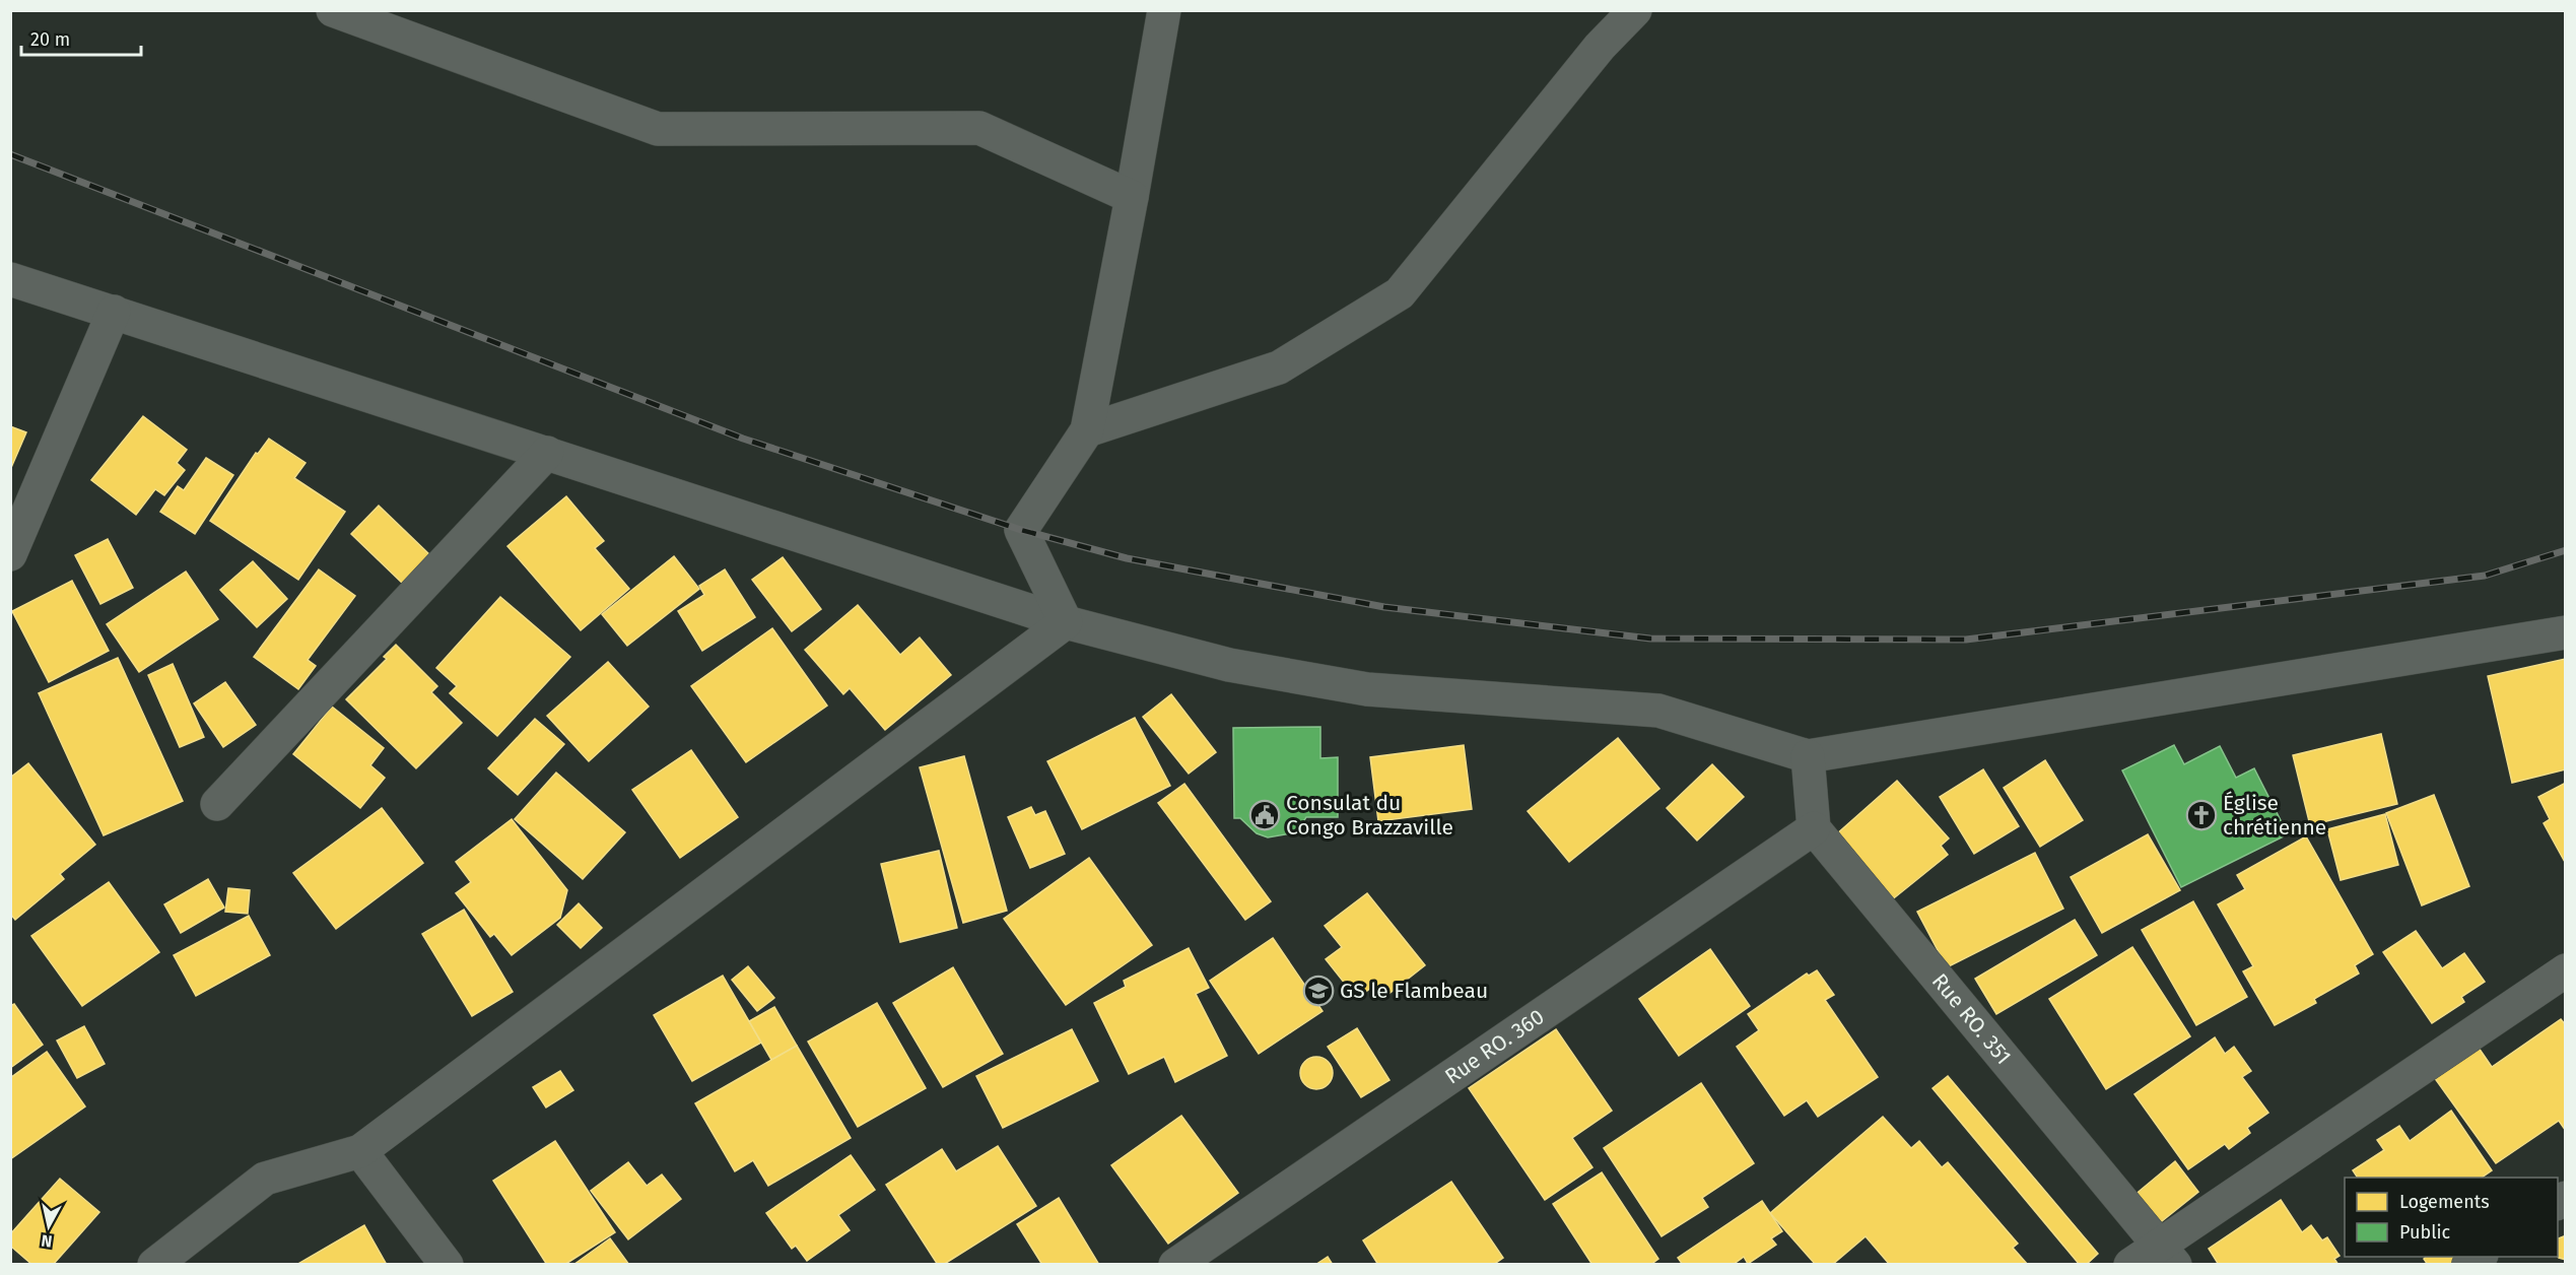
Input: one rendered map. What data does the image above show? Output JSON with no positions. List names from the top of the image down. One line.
{"streets":{"street":["Rue RO. 351","Rue RO. 360"]},"crossings":[["Rue RO. 351","Rue RO. 360"]],"places":{"public building":["Consulat du Congo Brazzaville"],"church":["Église chrétienne"],"school or university":["GS le Flambeau"]},"legend":["Logements","Public"],"scale_bar":"20 m","north":"bottom"}
